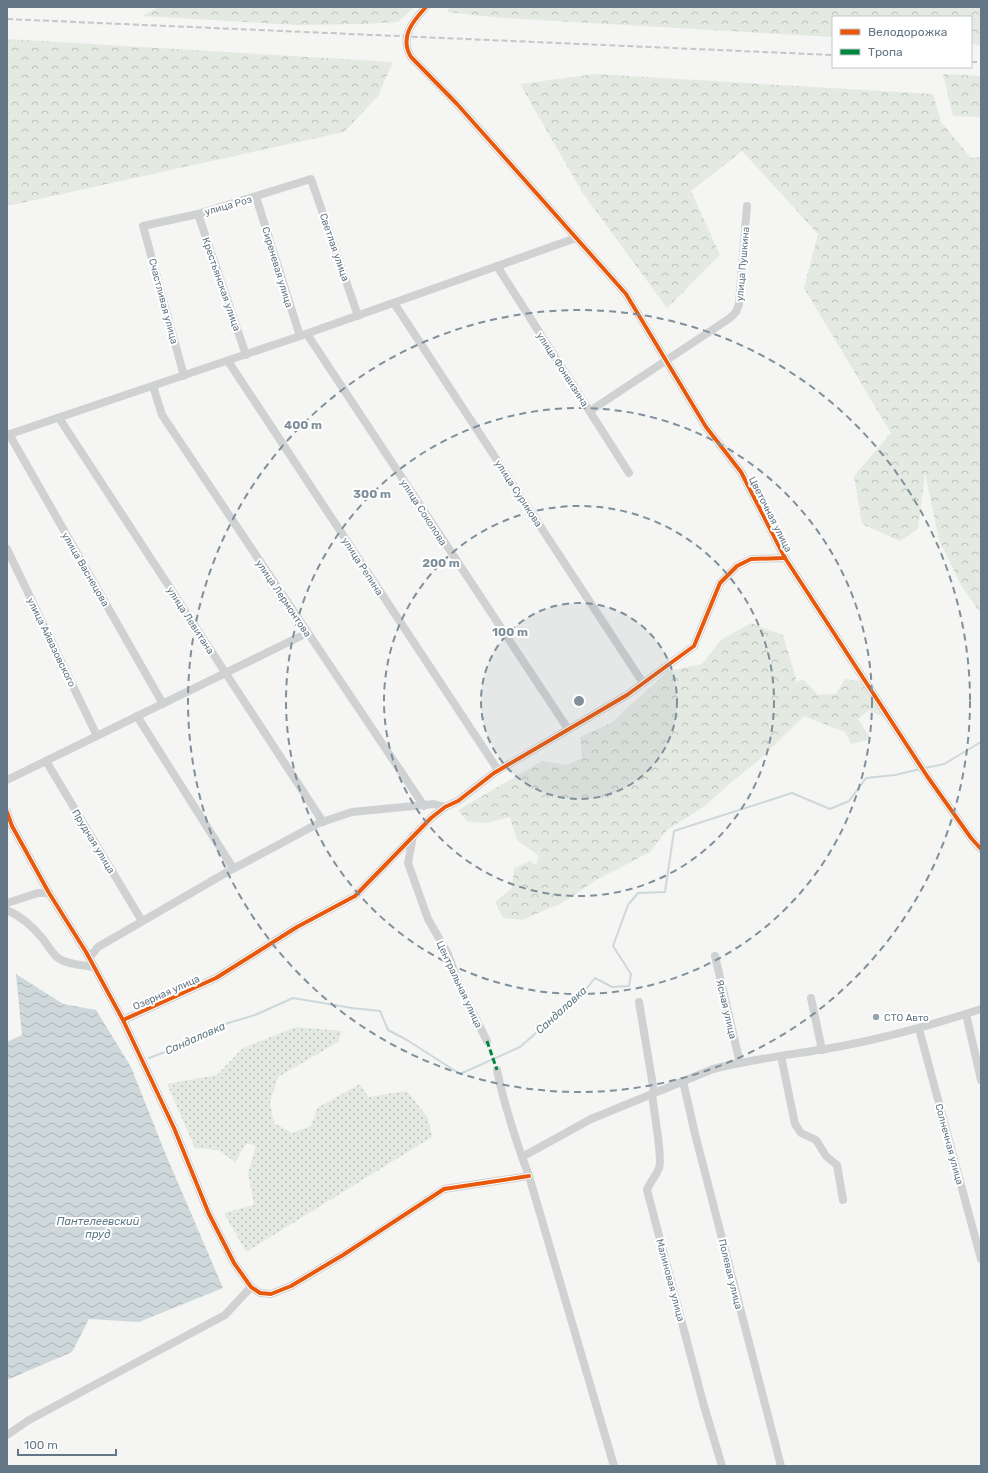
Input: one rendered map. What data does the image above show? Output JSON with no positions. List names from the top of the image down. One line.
{"streets":{"street":["улица Роз","Светлая улица","улица Пушкина","Сиреневая улица","Крестьянская улица","Счастливая улица","улица Фонвизина","улица Сурикова","улица Соколова","Цветочная улица","улица Репина","улица Васнецова","улица Лермонтова","улица Левитана","улица Айвазовского","Прудная улица","Центральная улица","Озерная улица","Ясная улица","Солнечная улица","Полевая улица","Малиновая улица"]},"crossings":[["улица Роз","Светлая улица"],["улица Роз","Сиреневая улица"],["улица Роз","Крестьянская улица"],["улица Роз","Счастливая улица"],["улица Пушкина","улица Фонвизина"],["улица Пушкина","Цветочная улица"],["Сиреневая улица","улица Соколова"],["улица Сурикова","Озерная улица"],["улица Соколова","Озерная улица"],["Цветочная улица","Озерная улица"],["улица Репина","Озерная улица"],["Центральная улица","Озерная улица"]],"water":["Сандаловка","Пантелеевский пруд"],"places":["СТО Авто"],"legend":["Велодорожка","Тропа"],"scale_bar":"100 m","rings":["400 m","300 m","200 m","100 m"]}
